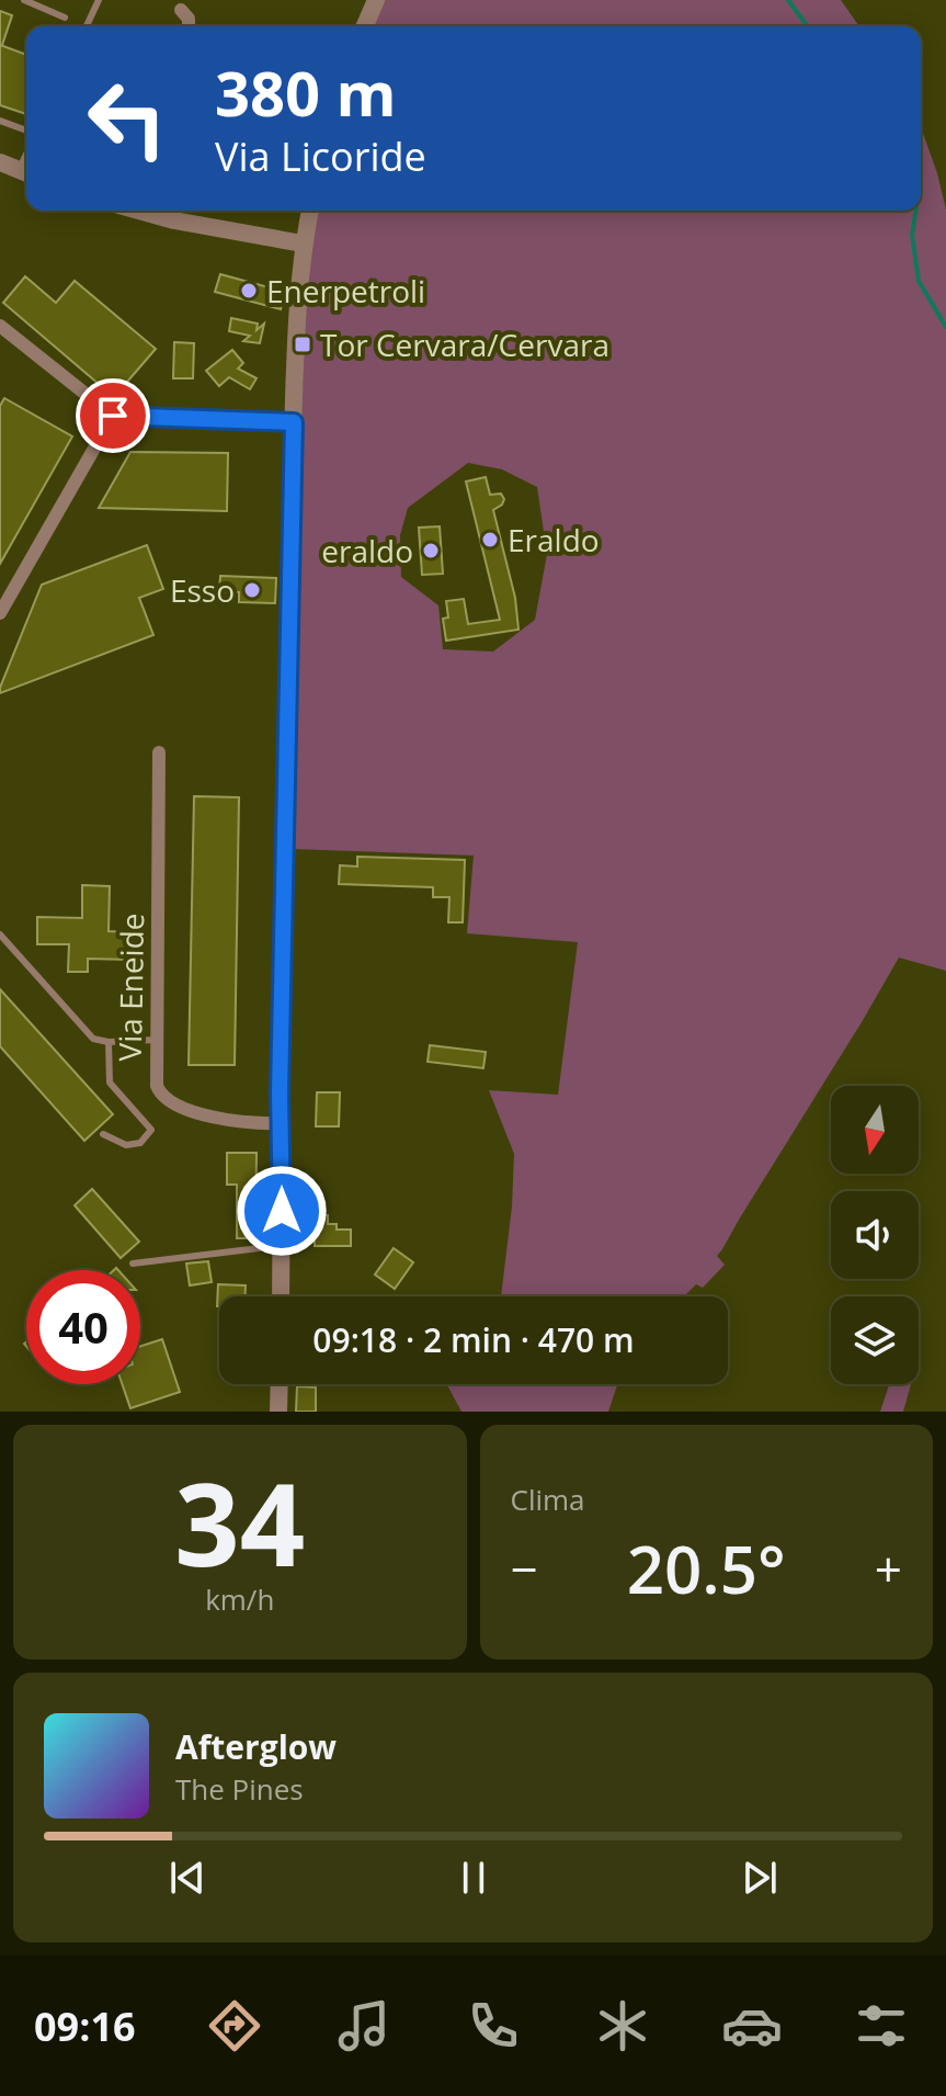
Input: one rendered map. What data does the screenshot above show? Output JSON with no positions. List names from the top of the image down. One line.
{"streets":{"street":["Via Eneide"]},"places":{"other":["Enerpetroli","Eraldo","eraldo","Esso"],"transit":["Tor Cervara/Cervara"]},"north":"bottom","page":{"turn":["380 m","Via Licoride"],"limit":"40","trip":"09:18 · 2 min · 470 m","tile":[["34","km/h"],"Clima"],"heat":["−","20.5°","+"],"song":["Afterglow","The Pines"],"tabs":"09:16"}}
